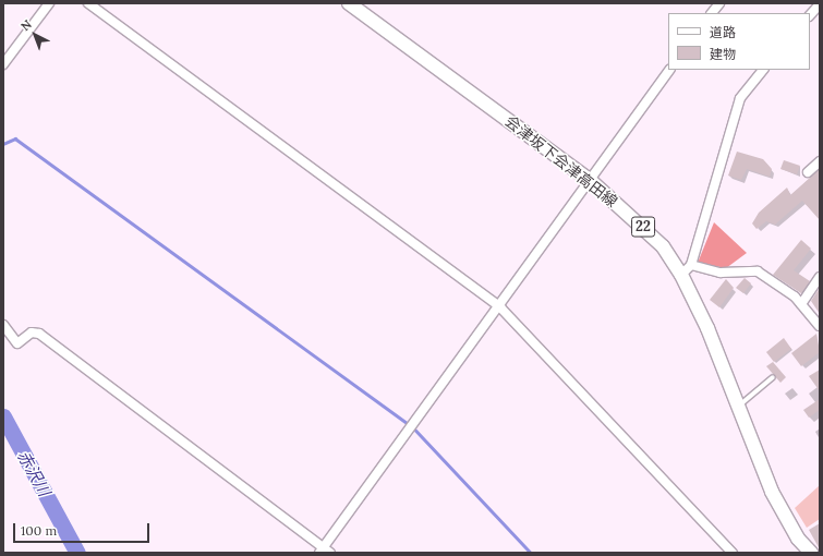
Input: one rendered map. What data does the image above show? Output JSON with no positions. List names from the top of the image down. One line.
{"streets":{"main road":["会津坂下会津高田線","22"]},"water":["赤沢川"],"legend":["道路","建物"],"scale_bar":"100 m","north":"top left"}
